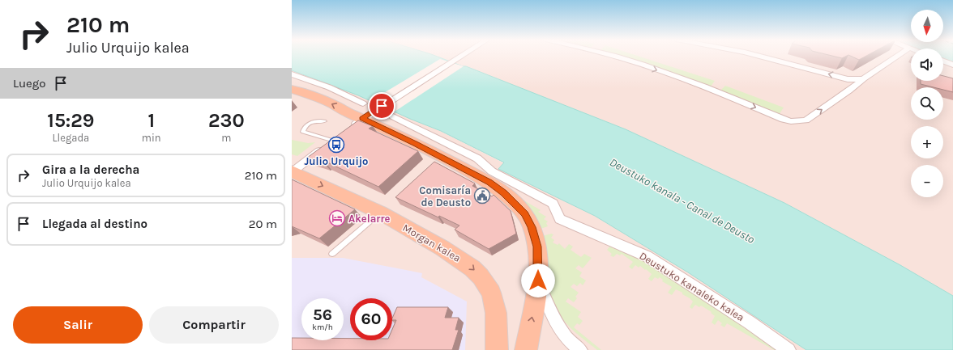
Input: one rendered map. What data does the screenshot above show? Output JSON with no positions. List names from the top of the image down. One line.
{"streets":{"main road":["Morgan kalea"],"street":["Deustuko kanaleko kalea"]},"water":["Deustuko kanala - Canal de Deusto"],"places":{"bus stop":["Julio Urquijo"],"public building":["Comisaría de Deusto"],"hotel":["Akelarre"]},"north":"bottom","page":{"turn":["210 m","Julio Urquijo kalea"],"map_buttons":["+","−"],"then":"Luego","eta":["15:29","Llegada","1","min","230","m"],"list":[{"name":"Gira a la derecha","note":"Julio Urquijo kalea","value":"210 m"},{"name":"Llegada al destino","value":"20 m"}],"speed":"56 km/h","limit":"60","buttons":["Salir","Compartir"]}}
